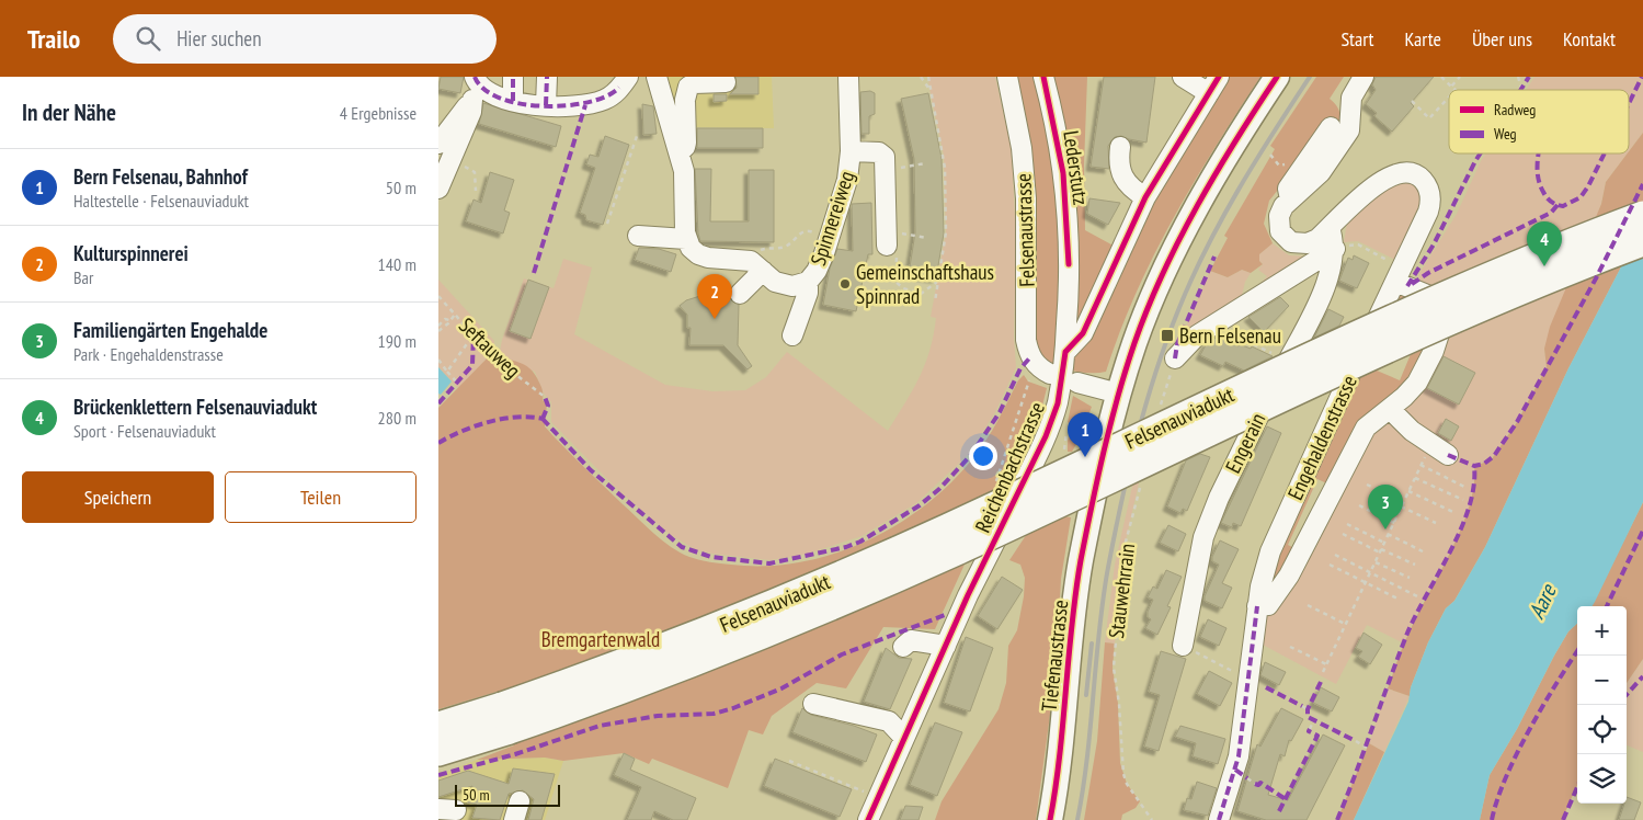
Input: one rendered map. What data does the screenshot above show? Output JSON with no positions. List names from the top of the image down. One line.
{"streets":{"highway":["Felsenauviadukt"],"main road":["Tiefenaustrasse"],"street":["Lederstutz","Spinnereiweg","Felsenaustrasse","Engehaldenstrasse","Engerain","Reichenbachstrasse"],"path":["Seftauweg","Stauwehrrain"]},"crossings":[["Lederstutz","Reichenbachstrasse"],["Engehaldenstrasse","Engerain"]],"water":["Aare"],"parks":["Bremgartenwald"],"places":{"other":["Gemeinschaftshaus Spinnrad"],"transit":["Bern Felsenau"]},"legend":["Radweg","Weg"],"scale_bar":"50 m","page":{"header":"Trailo","search":"Hier suchen","nav":["Start","Karte","Über uns","Kontakt"],"heading":["In der Nähe","4 Ergebnisse"],"list":[{"mark":"1","name":"Bern Felsenau, Bahnhof","note":"Haltestelle · Felsenauviadukt","value":"50 m"},{"mark":"2","name":"Kulturspinnerei","note":"Bar","value":"140 m"},{"mark":"3","name":"Familiengärten Engehalde","note":"Park · Engehaldenstrasse","value":"190 m"},{"mark":"4","name":"Brückenklettern Felsenauviadukt","note":"Sport · Felsenauviadukt","value":"280 m"}],"pins":["4","2","1","3"],"buttons":["Speichern","Teilen"],"map_buttons":["+","−"],"scale":"50 m"}}
